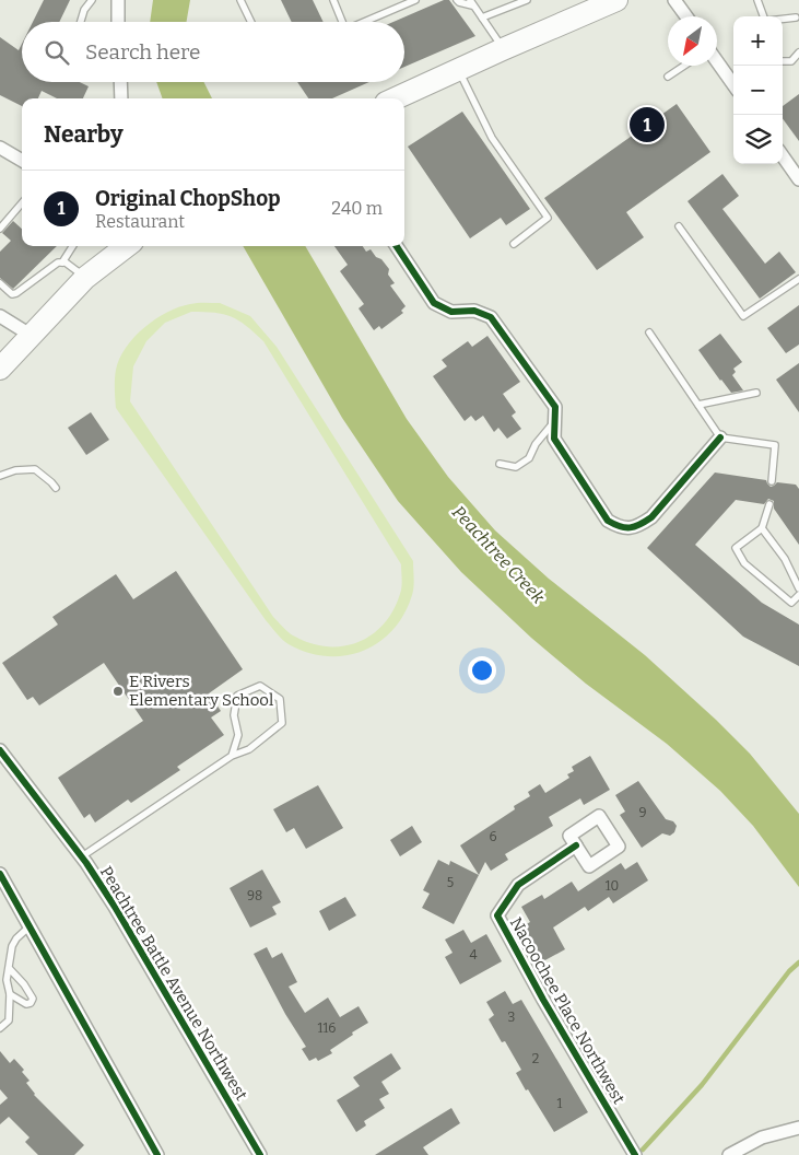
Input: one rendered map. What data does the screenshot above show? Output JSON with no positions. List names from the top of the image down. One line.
{"streets":{"street":["Peachtree Battle Avenue Northwest","Nacoochee Place Northwest"]},"water":["Peachtree Creek"],"places":["E Rivers Elementary School"],"house_numbers":["9","6","5","10","98","4","3","116","2","1"],"north":"bottom left","page":{"map_buttons":["+","−"],"search":"Search here","heading":"Nearby","pins":"1","list":[{"mark":"1","name":"Original ChopShop","note":"Restaurant","value":"240 m"}]}}
